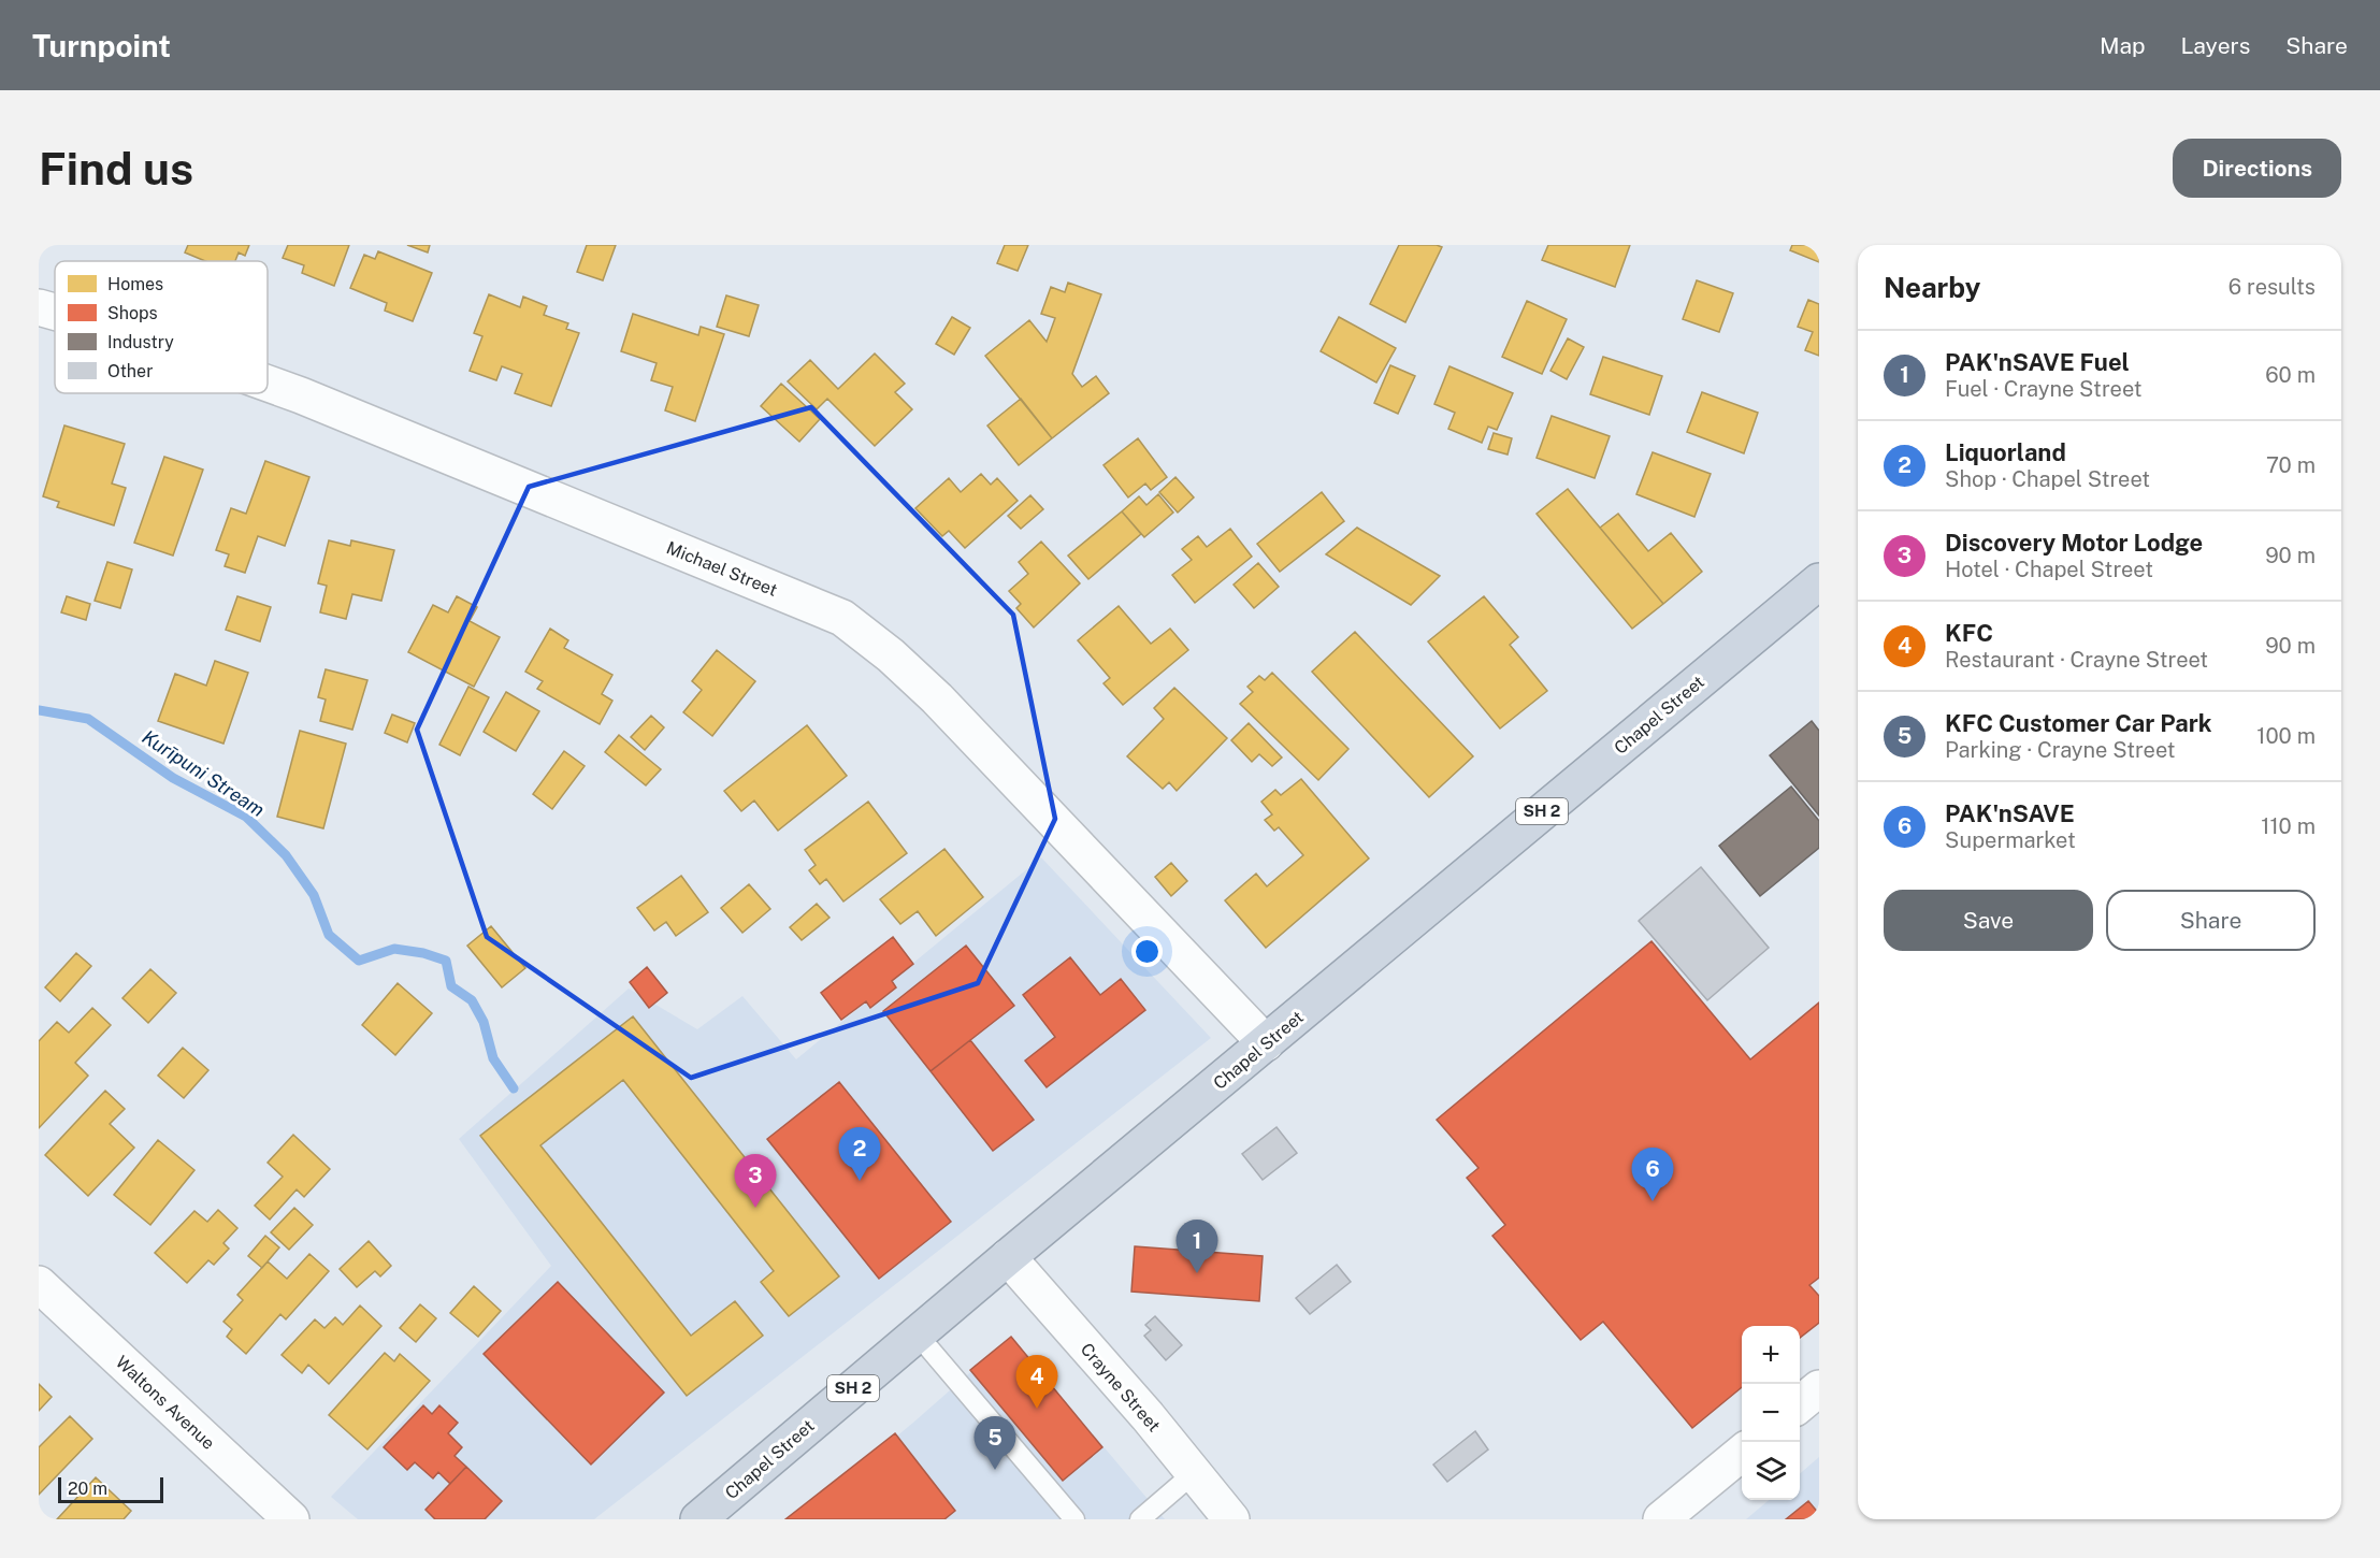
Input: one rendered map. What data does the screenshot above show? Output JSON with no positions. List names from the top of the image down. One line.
{"streets":{"highway":["Chapel Street","SH 2"],"street":["Michael Street","Crayne Street","Waltons Avenue"]},"crossings":[["Michael Street","Chapel Street"],["Chapel Street","Crayne Street"]],"water":["Kurīpuni Stream"],"legend":["Homes","Shops","Industry","Other"],"scale_bar":"20 m","page":{"header":"Turnpoint","nav":["Map","Layers","Share"],"buttons":["Directions",["Save","Share"]],"title":"Find us","heading":["Nearby","6 results"],"list":[{"mark":"1","name":"PAK'nSAVE Fuel","note":"Fuel · Crayne Street","value":"60 m"},{"mark":"2","name":"Liquorland","note":"Shop · Chapel Street","value":"70 m"},{"mark":"3","name":"Discovery Motor Lodge","note":"Hotel · Chapel Street","value":"90 m"},{"mark":"4","name":"KFC","note":"Restaurant · Crayne Street","value":"90 m"},{"mark":"5","name":"KFC Customer Car Park","note":"Parking · Crayne Street","value":"100 m"},{"mark":"6","name":"PAK'nSAVE","note":"Supermarket","value":"110 m"}],"pins":["2","6","3","1","4","5"],"map_buttons":["+","−"],"scale":"20 m"}}
